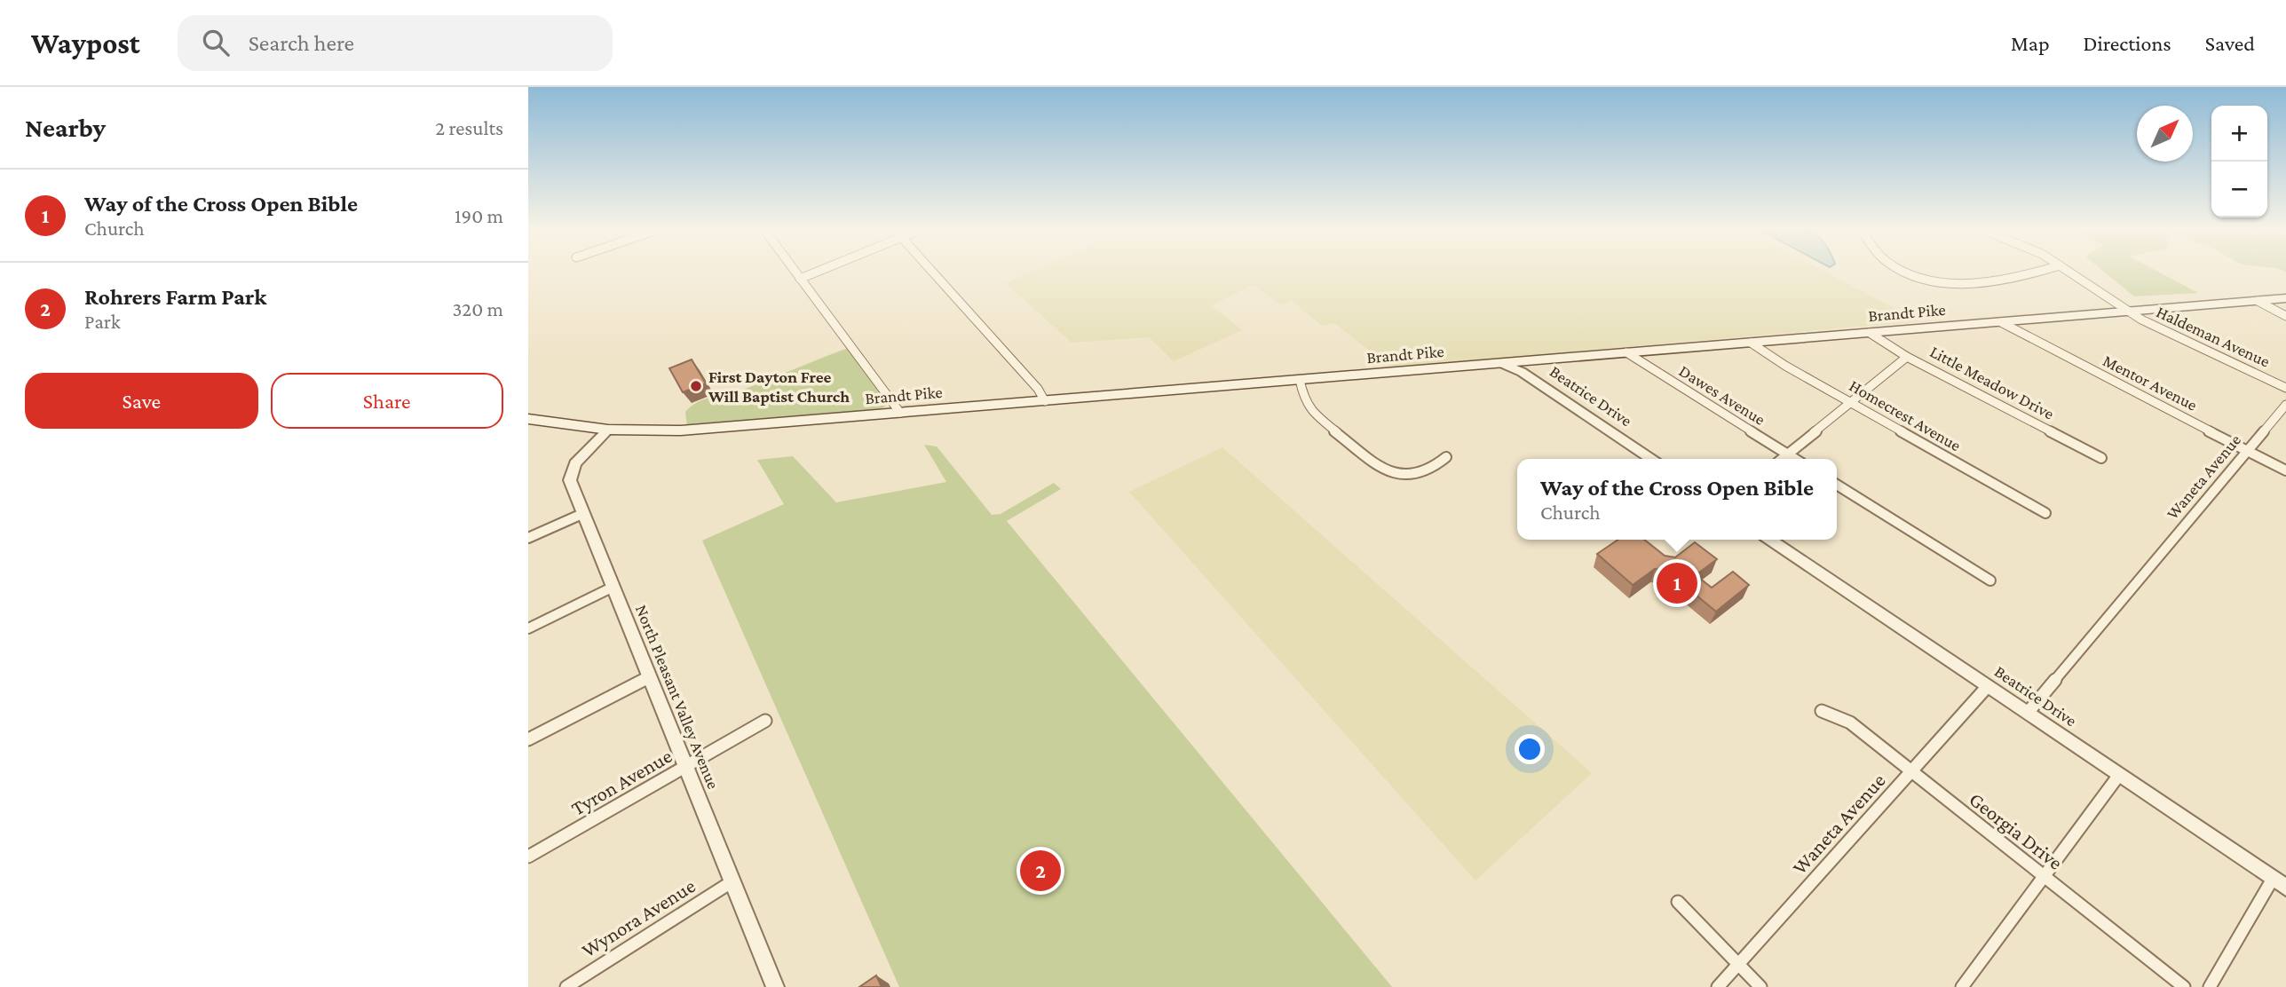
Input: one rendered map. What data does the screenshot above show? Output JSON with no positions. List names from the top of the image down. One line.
{"streets":{"main road":["Brandt Pike"],"street":["Haldeman Avenue","Little Meadow Drive","Mentor Avenue","Dawes Avenue","Beatrice Drive","Homecrest Avenue","Waneta Avenue","North Pleasant Valley Avenue","Tyron Avenue","Georgia Drive","Wynora Avenue"]},"crossings":[["Brandt Pike","Haldeman Avenue"],["Brandt Pike","Little Meadow Drive"],["Brandt Pike","Mentor Avenue"],["Brandt Pike","Dawes Avenue"],["Brandt Pike","Beatrice Drive"],["Brandt Pike","Homecrest Avenue"],["Brandt Pike","North Pleasant Valley Avenue"],["Mentor Avenue","Waneta Avenue"],["Beatrice Drive","Waneta Avenue"],["Waneta Avenue","Georgia Drive"],["North Pleasant Valley Avenue","Tyron Avenue"],["North Pleasant Valley Avenue","Wynora Avenue"]],"places":["First Dayton Free Will Baptist Church"],"north":"top right","page":{"header":"Waypost","search":"Search here","nav":["Map","Directions","Saved"],"heading":["Nearby","2 results"],"map_buttons":["+","−"],"list":[{"mark":"1","name":"Way of the Cross Open Bible","note":"Church","value":"190 m"},{"mark":"2","name":"Rohrers Farm Park","note":"Park","value":"320 m"}],"buttons":["Save","Share"],"popup":["Way of the Cross Open Bible","Church"],"pins":["1","2"]}}
